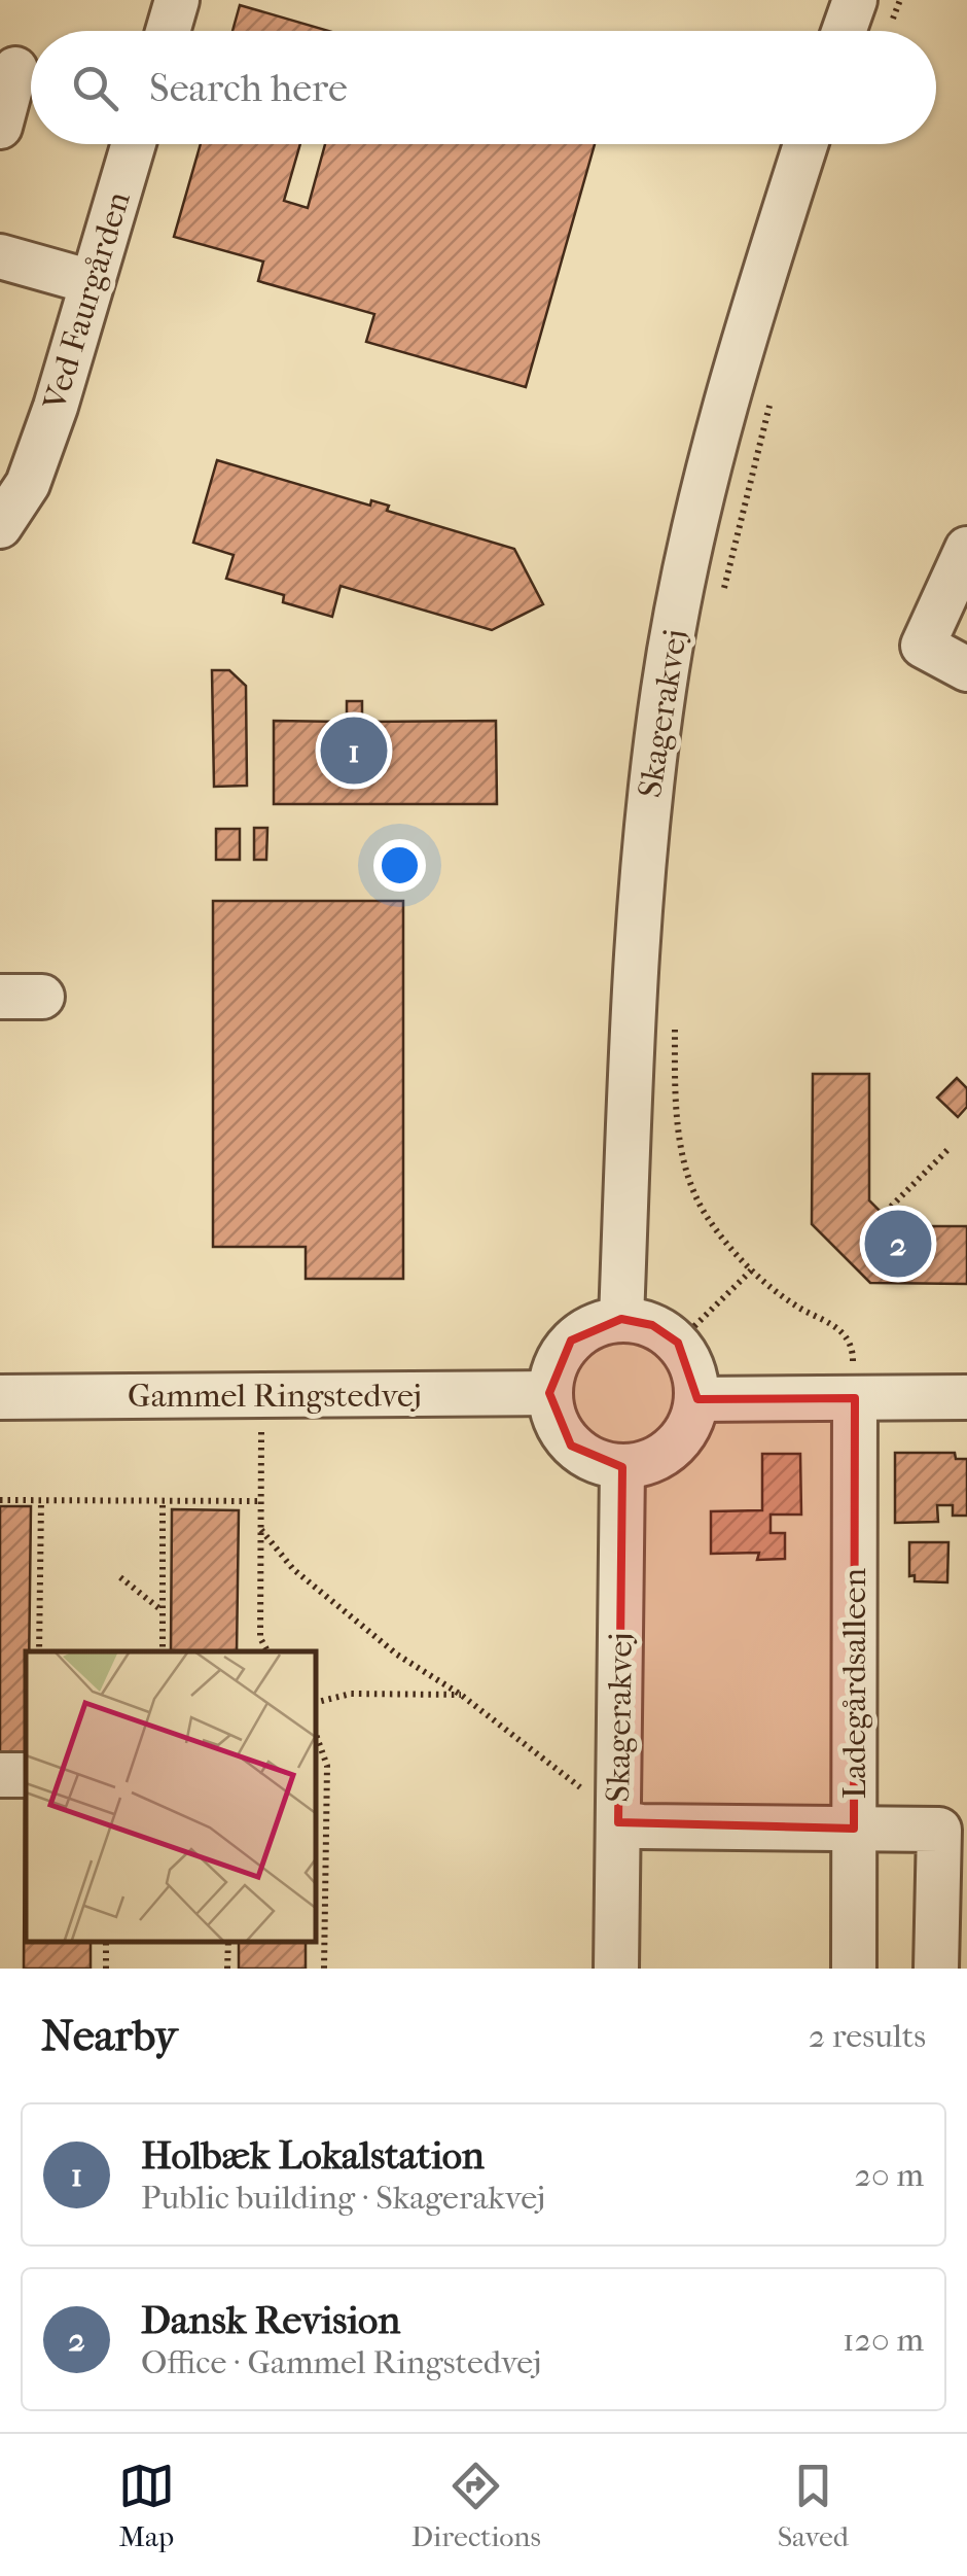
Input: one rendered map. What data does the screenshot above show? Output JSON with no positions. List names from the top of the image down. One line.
{"streets":{"street":["Ved Faurgården","Skagerakvej","Gammel Ringstedvej","Ladegårdsalleen"]},"crossings":[["Skagerakvej","Gammel Ringstedvej"]],"page":{"search":"Search here","pins":["1","2"],"heading":["Nearby","2 results"],"list":[{"mark":"1","name":"Holbæk Lokalstation","note":"Public building · Skagerakvej","value":"20 m"},{"mark":"2","name":"Dansk Revision","note":"Office · Gammel Ringstedvej","value":"120 m"}],"nav":["Map","Directions","Saved"]}}
